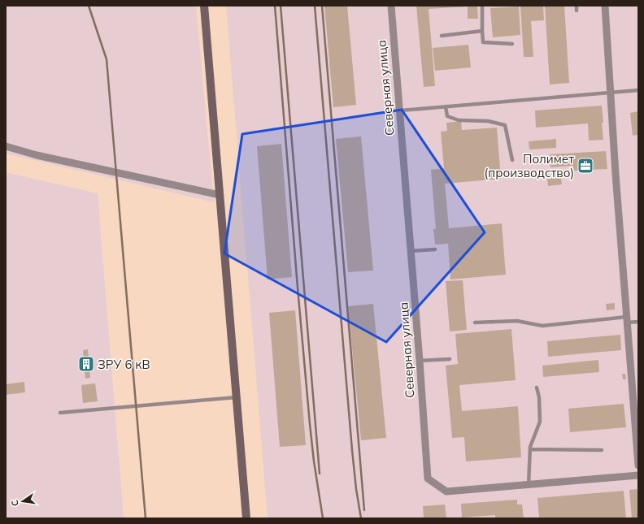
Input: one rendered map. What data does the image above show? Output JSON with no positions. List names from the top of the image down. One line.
{"streets":{"street":["Северная улица"]},"places":{"office":["Полимет (производство)"],"building":["ЗРУ 6 кВ"]},"north":"left"}
